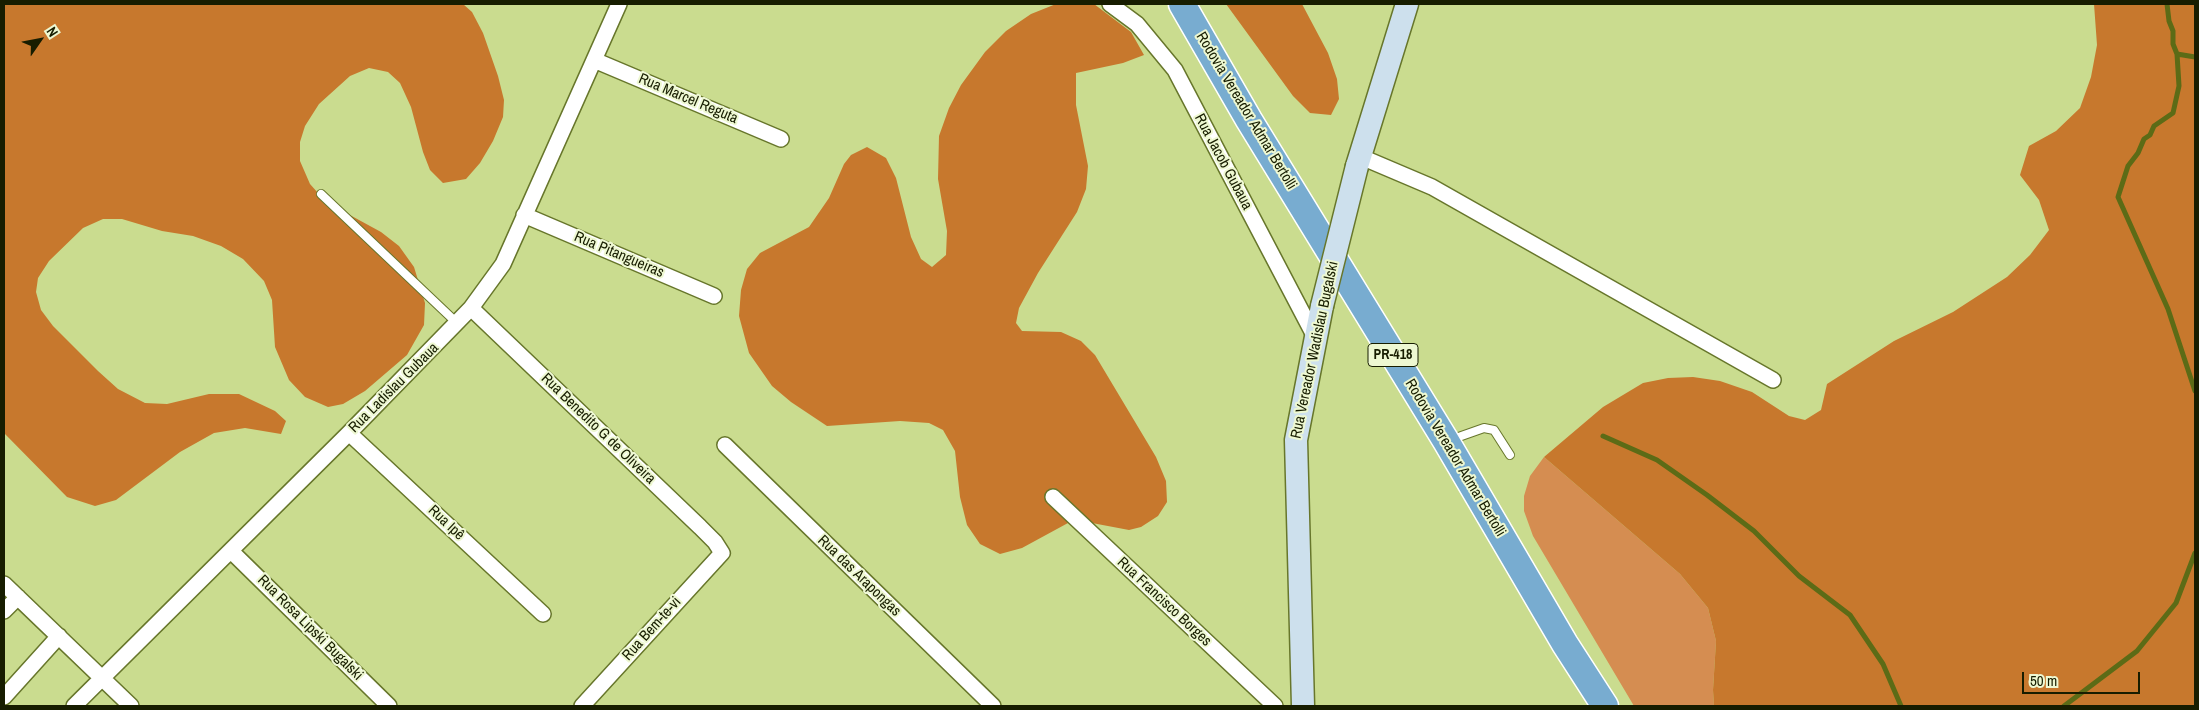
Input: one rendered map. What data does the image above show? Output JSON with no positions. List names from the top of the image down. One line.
{"streets":{"highway":["Rodovia Vereador Admar Bertolli","PR-418"],"main road":["Rua Vereador Wadislau Bugalski"],"street":["Rua Marcel Reguta","Rua Jacob Gubaua","Rua Pitangueiras","Rua Ladislau Gubaua","Rua Benedito G de Oliveira","Rua Ipê","Rua das Arapongas","Rua Francisco Borges","Rua Rosa Lipski Bugalski","Rua Bem-te-vi"]},"crossings":[["Rua Marcel Reguta","Rua Ladislau Gubaua"],["Rua Jacob Gubaua","Rua Vereador Wadislau Bugalski"],["Rua Pitangueiras","Rua Ladislau Gubaua"],["Rua Ladislau Gubaua","Rua Benedito G de Oliveira"],["Rua Ladislau Gubaua","Rua Ipê"],["Rua Ladislau Gubaua","Rua Rosa Lipski Bugalski"],["Rua Benedito G de Oliveira","Rua Bem-te-vi"]],"scale_bar":"50 m","north":"top right"}
